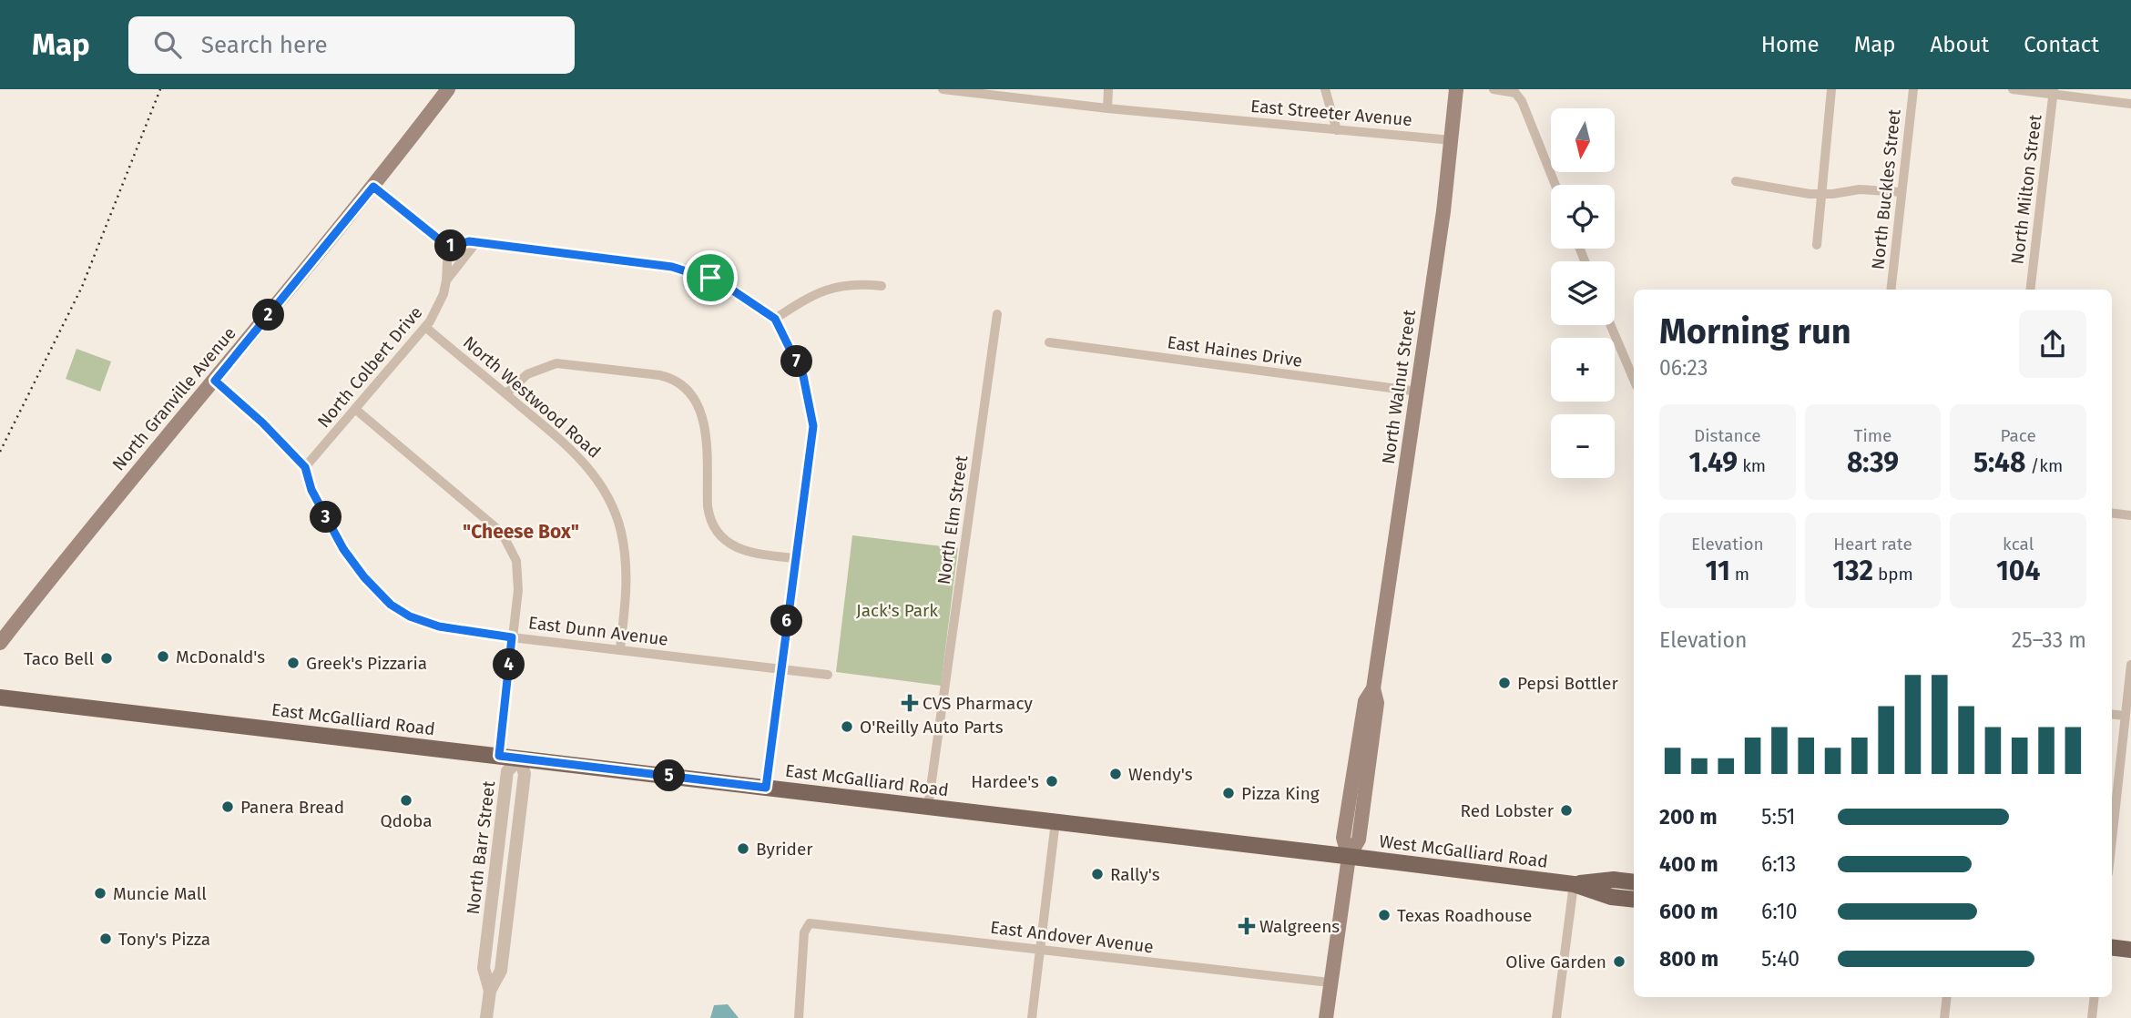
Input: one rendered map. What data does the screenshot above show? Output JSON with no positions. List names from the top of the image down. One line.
{"streets":{"main road":["North Walnut Street","North Granville Avenue","East McGalliard Road","West McGalliard Road"],"street":["East Streeter Avenue","North Buckles Street","North Milton Street","East Haines Drive","North Colbert Drive","North Westwood Road","North Elm Street","East Dunn Avenue","North Barr Street","East Andover Avenue"]},"crossings":[["East Streeter Avenue","North Walnut Street"],["East Haines Drive","North Walnut Street"],["North Colbert Drive","North Westwood Road"],["North Colbert Drive","East Dunn Avenue"],["North Colbert Drive","North Barr Street"],["North Walnut Street","East McGalliard Road"],["North Walnut Street","West McGalliard Road"],["North Walnut Street","East Andover Avenue"],["North Westwood Road","East Dunn Avenue"],["North Granville Avenue","East Dunn Avenue"],["North Elm Street","East McGalliard Road"],["East Dunn Avenue","North Barr Street"],["East McGalliard Road","North Barr Street"],["East McGalliard Road","West McGalliard Road"]],"districts":["\"Cheese Box\""],"parks":["Jack's Park"],"places":{"other":["McDonald's","Taco Bell","Greek's Pizzaria","Pepsi Bottler","O'Reilly Auto Parts","Wendy's","Hardee's","Pizza King","Qdoba","Panera Bread","Red Lobster","Byrider","Rally's","Muncie Mall","Texas Roadhouse","Tony's Pizza","Olive Garden"],"health":["CVS Pharmacy","Walgreens"]},"north":"bottom","page":{"header":"Map","search":"Search here","nav":["Home","Map","About","Contact"],"map_buttons":["+","−"],"pins":["1","2","7","3","6","4","5"],"heading":["Morning run","06:23"],"stats":[["Distance","1.49 km"],["Time","8:39"],["Pace","5:48 /km"],["Elevation","11 m"],["Heart rate","132 bpm"],["kcal","104"]],"chart":["Elevation","25–33 m"],"list":[{"name":"200 m","note":"5:51"},{"name":"400 m","note":"6:13"},{"name":"600 m","note":"6:10"},{"name":"800 m","note":"5:40"}]}}
